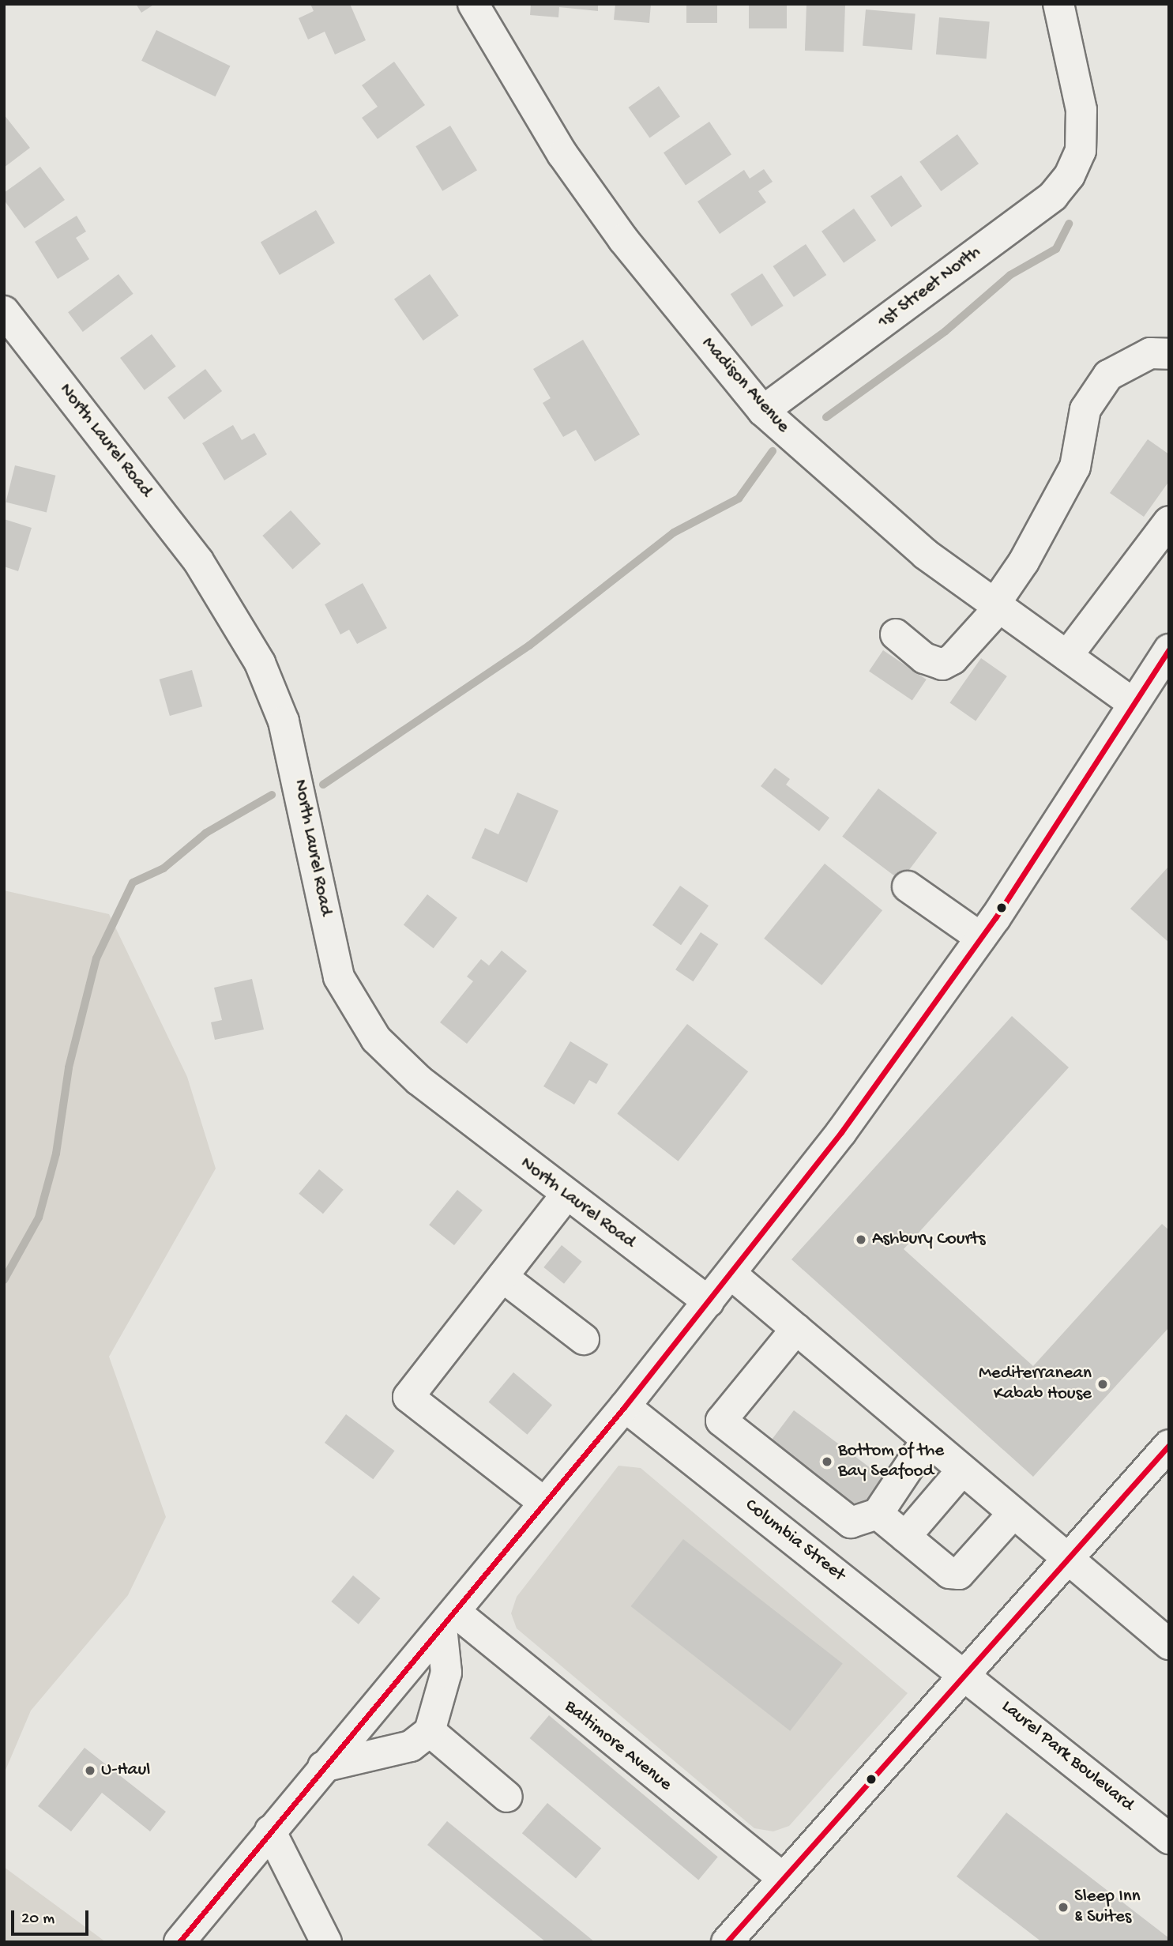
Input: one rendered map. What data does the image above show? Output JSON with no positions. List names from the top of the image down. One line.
{"streets":{"street":["1st Street North","Madison Avenue","North Laurel Road","Columbia Street","Baltimore Avenue","Laurel Park Boulevard"]},"crossings":[["1st Street North","Madison Avenue"],["Columbia Street","Laurel Park Boulevard"]],"places":["Ashbury Courts","Mediterranean Kabab House","Bottom of the Bay Seafood","U-Haul","Sleep Inn & Suites"],"scale_bar":"20 m"}
